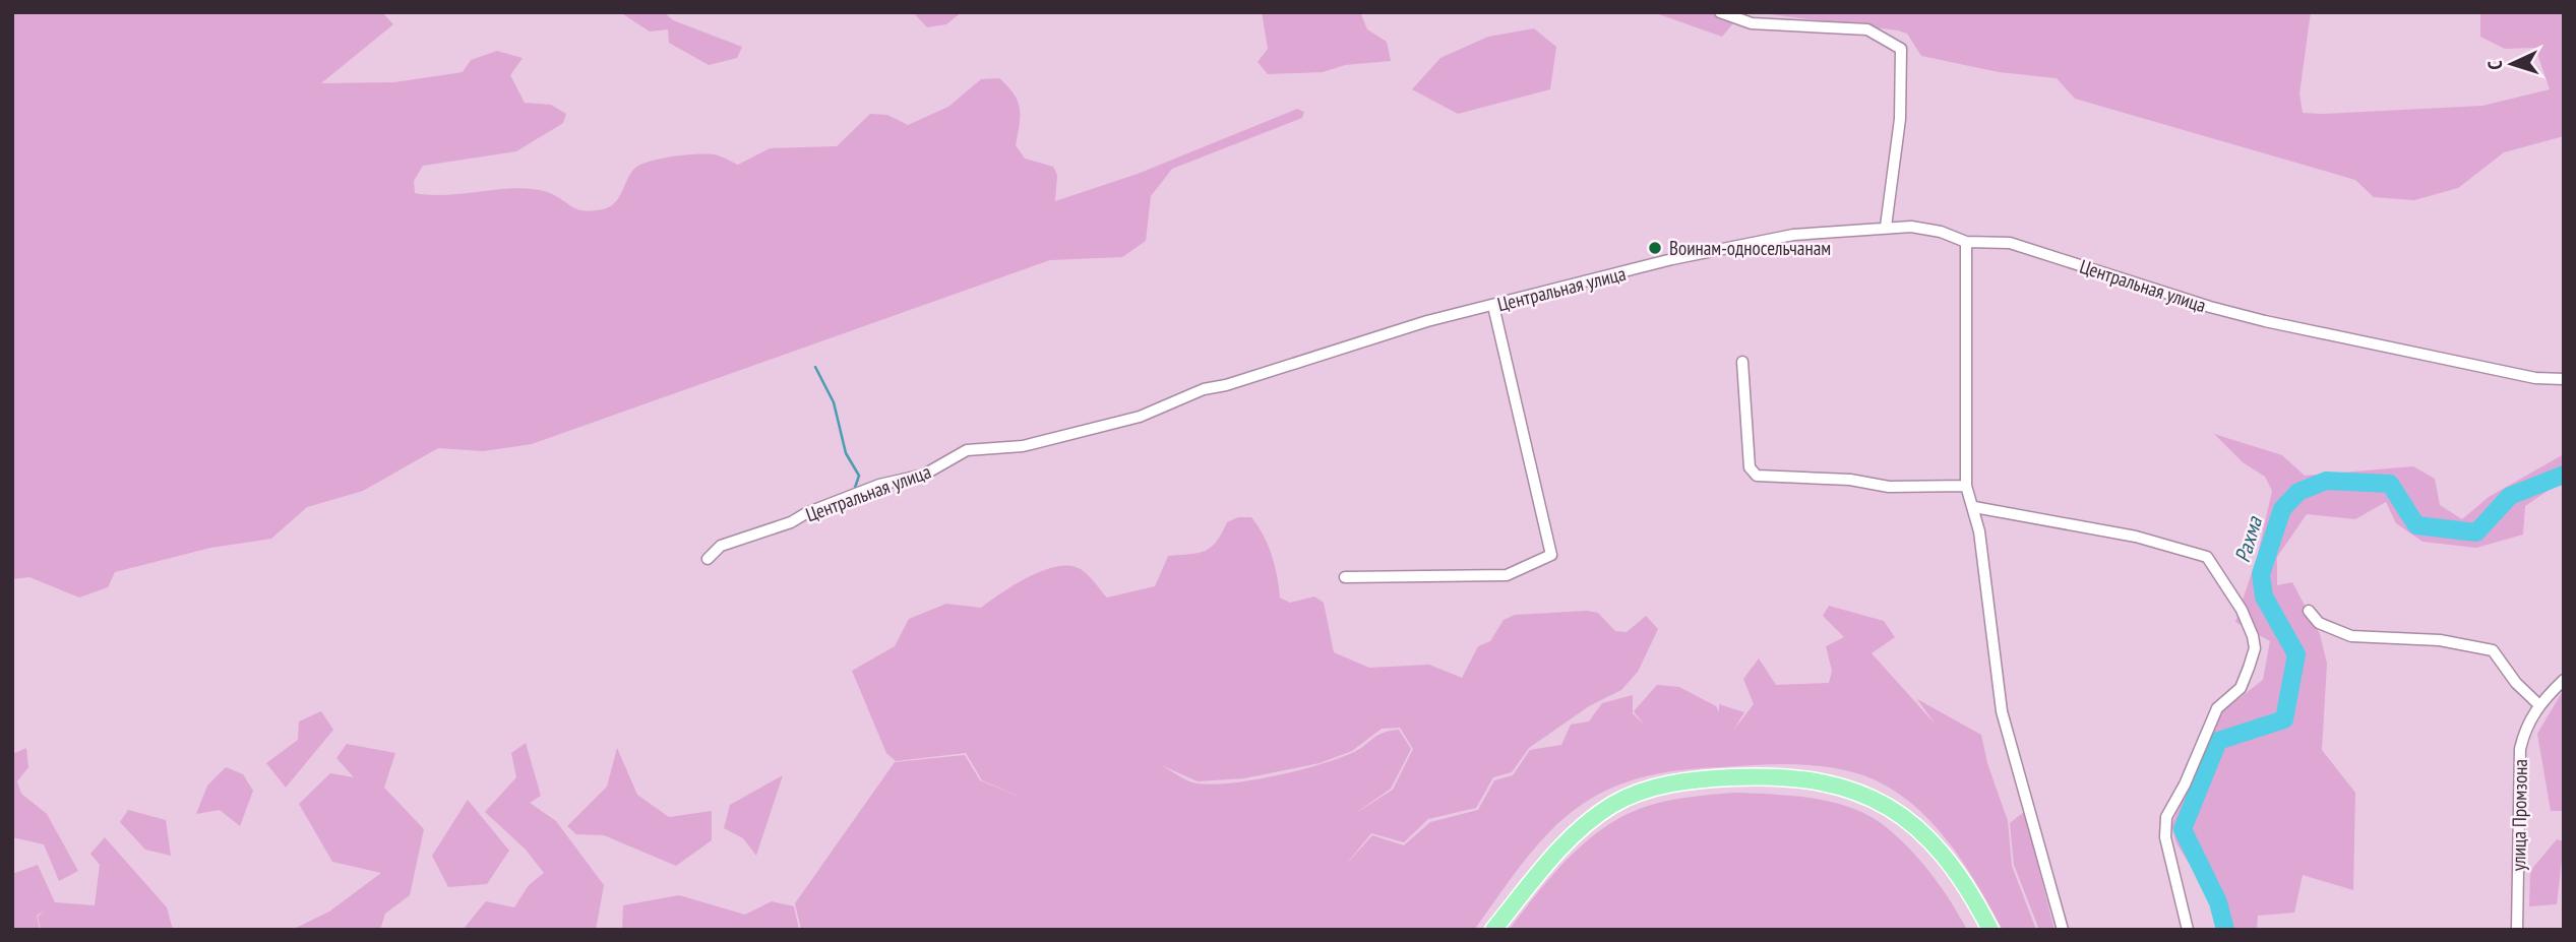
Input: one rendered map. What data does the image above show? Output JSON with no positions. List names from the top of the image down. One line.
{"streets":{"street":["Центральная улица","улица Промзона"]},"water":["Рахма"],"places":["Воинам-односельчанам"],"north":"left"}
